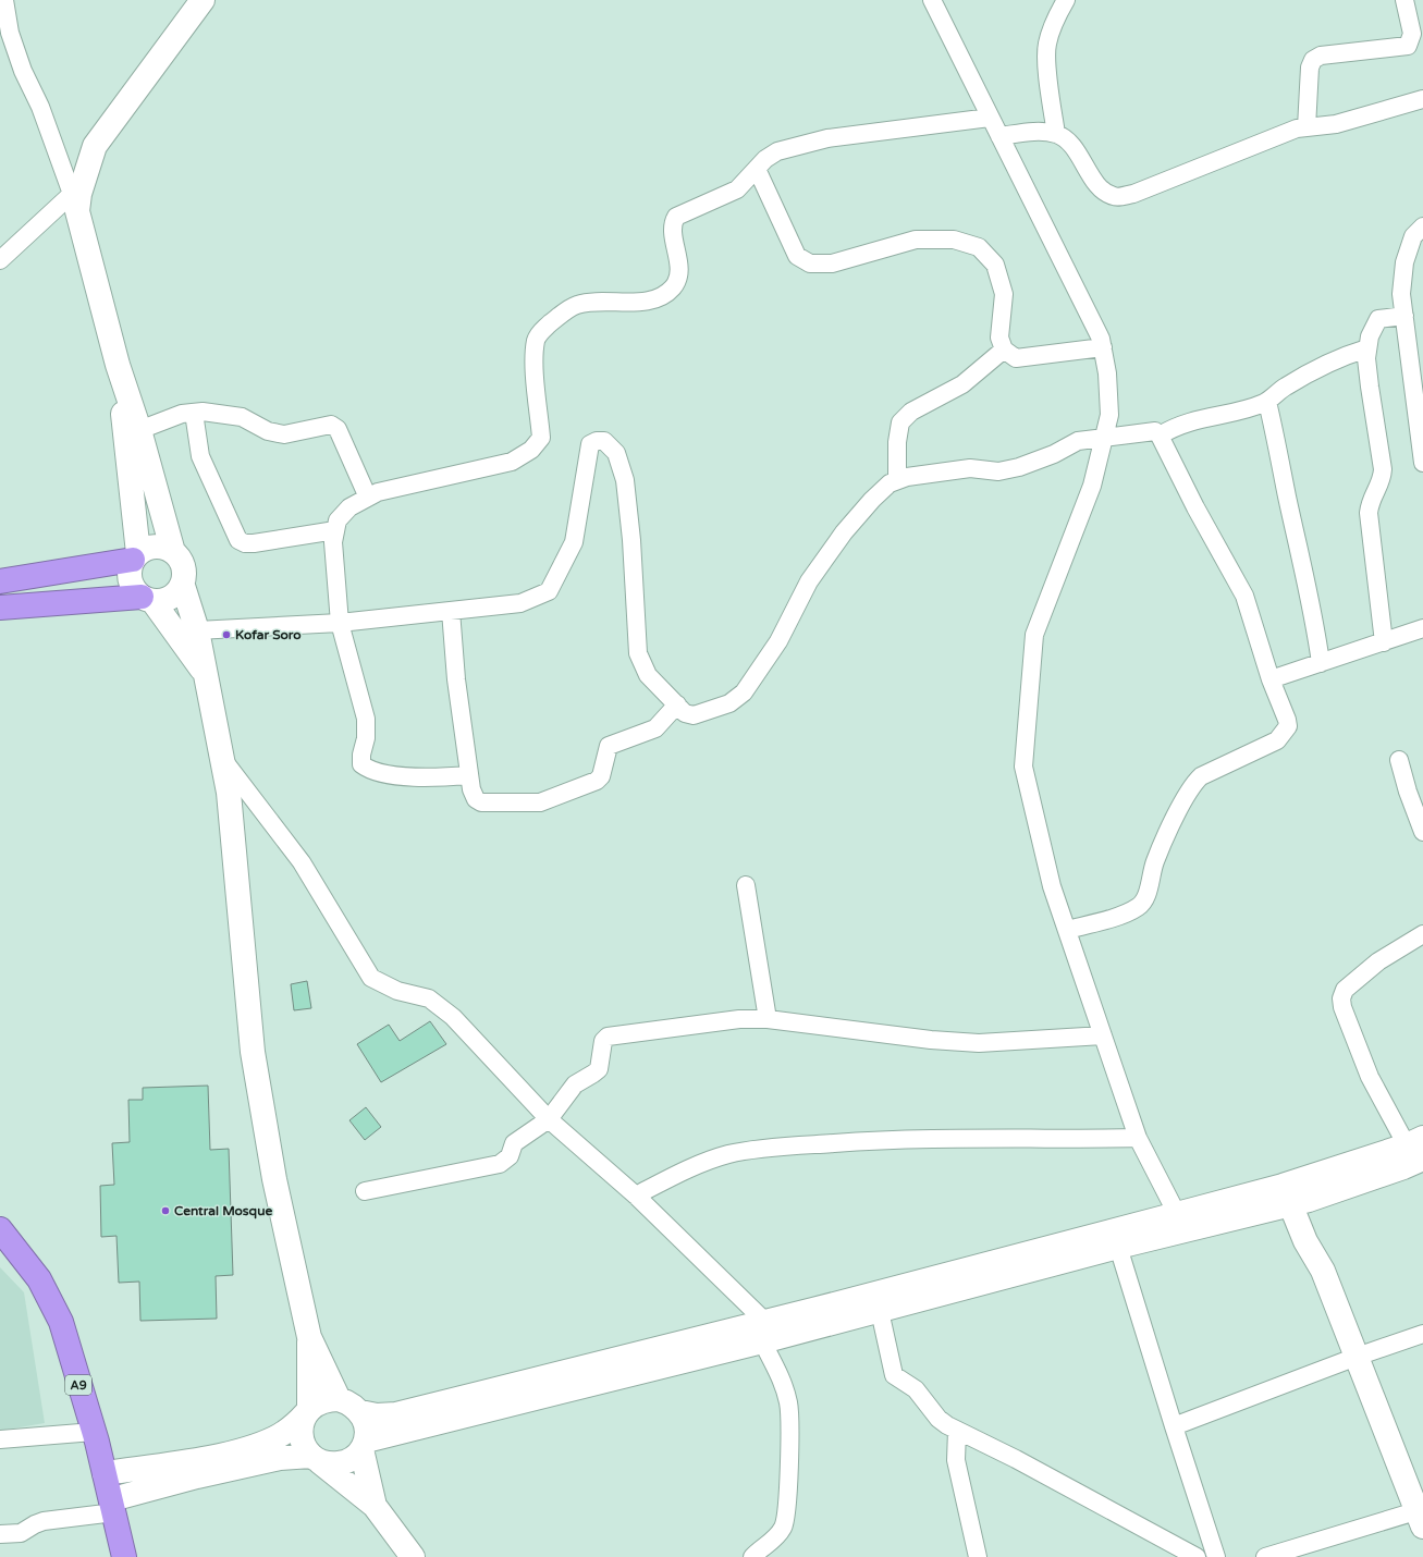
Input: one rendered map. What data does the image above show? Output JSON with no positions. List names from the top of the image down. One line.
{"streets":{"highway":["A9"]},"places":["Kofar Soro","Central Mosque"]}
